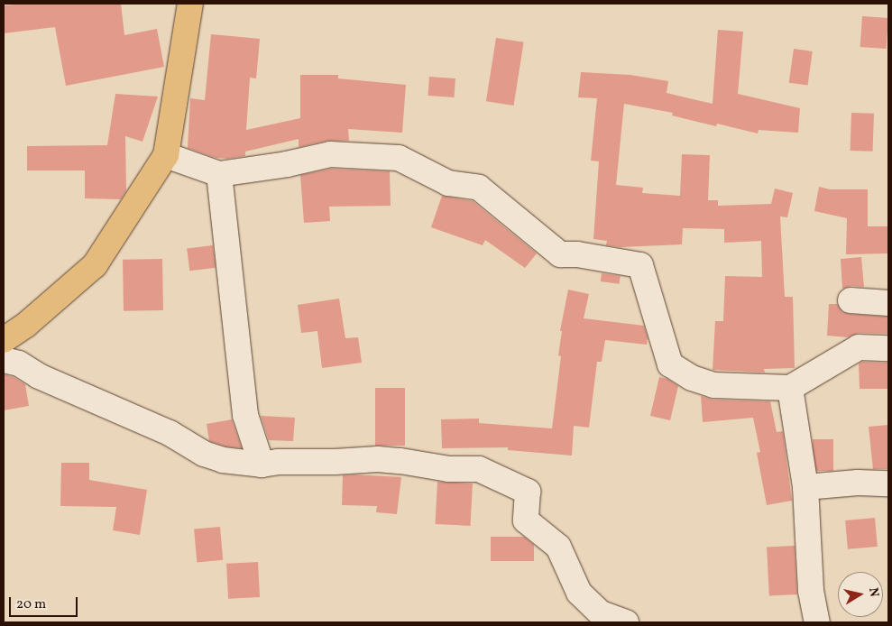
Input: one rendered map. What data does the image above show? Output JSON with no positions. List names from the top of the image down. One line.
{"scale_bar":"20 m","north":"right"}
